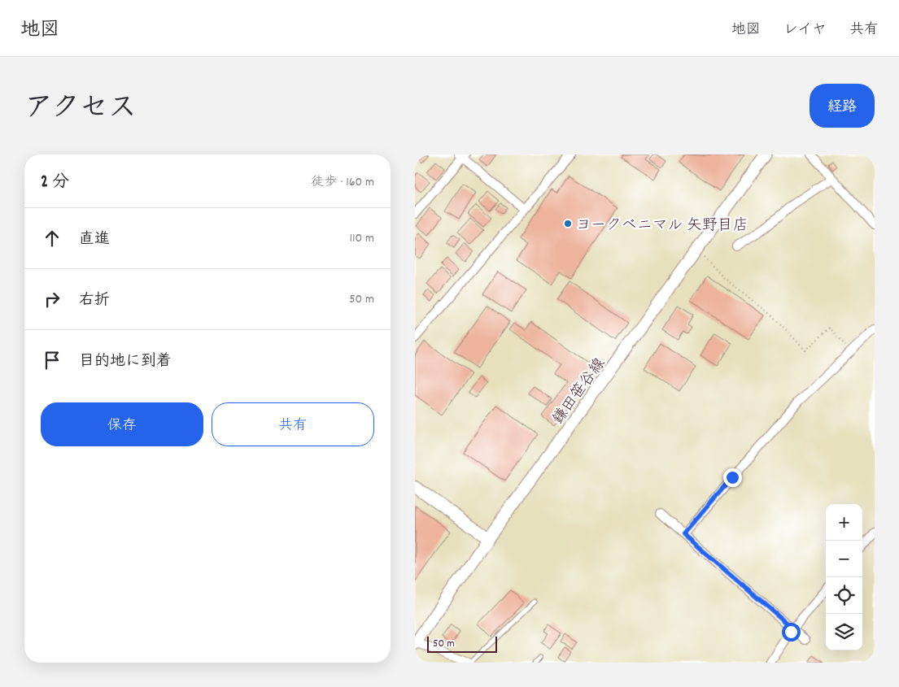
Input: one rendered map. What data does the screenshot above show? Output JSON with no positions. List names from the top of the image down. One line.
{"streets":{"street":["鎌田笹谷線"]},"places":["ヨークベニマル 矢野目店"],"scale_bar":"50 m","page":{"header":"地図","nav":["地図","レイヤ","共有"],"title":"アクセス","buttons":["経路",["保存","共有"]],"heading":["2 分","徒歩 · 160 m"],"list":[["直進","110 m"],["右折","50 m"],"目的地に到着"],"map_buttons":["+","−"],"scale":"50 m"}}
